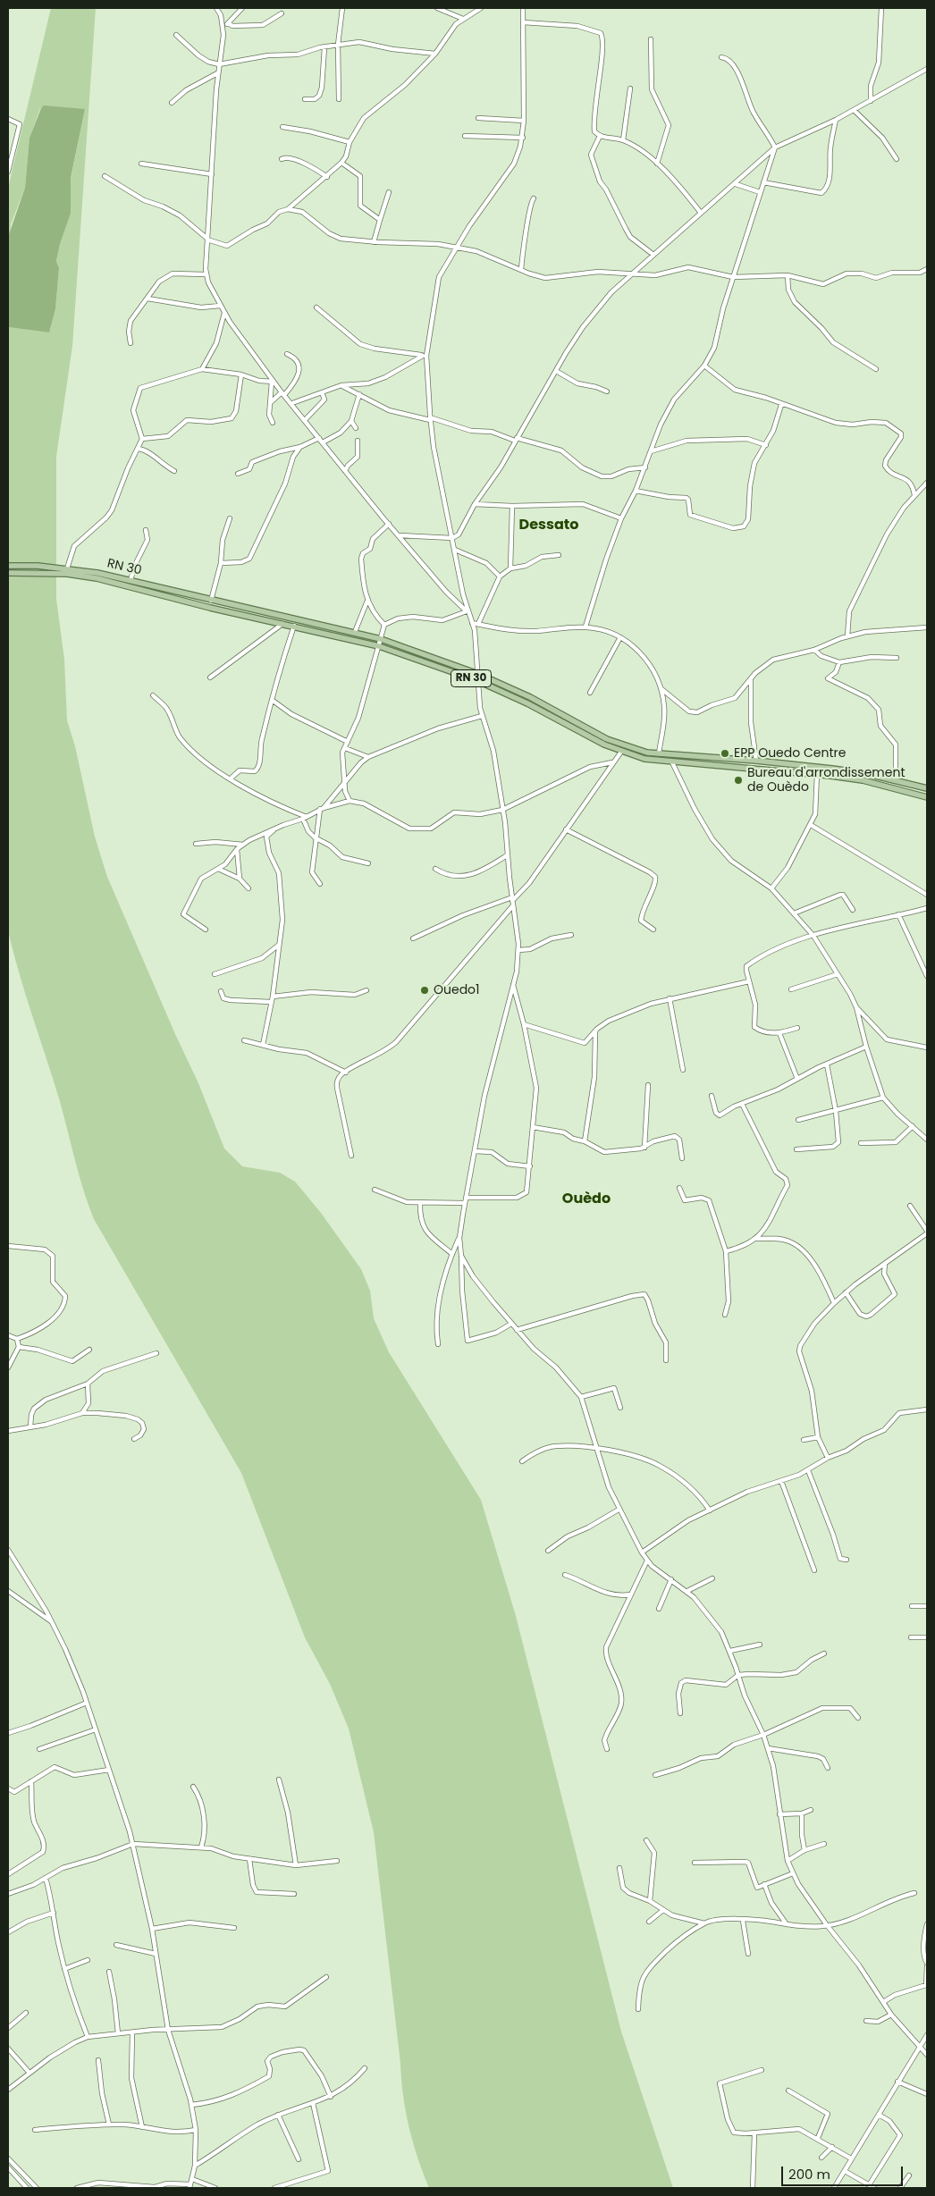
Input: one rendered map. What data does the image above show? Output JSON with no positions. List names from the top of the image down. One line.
{"streets":{"main road":["RN 30"]},"districts":["Dessato","Ouèdo"],"places":["EPP Ouedo Centre","Bureau d'arrondissement de Ouèdo","Ouedo1"],"scale_bar":"200 m"}
